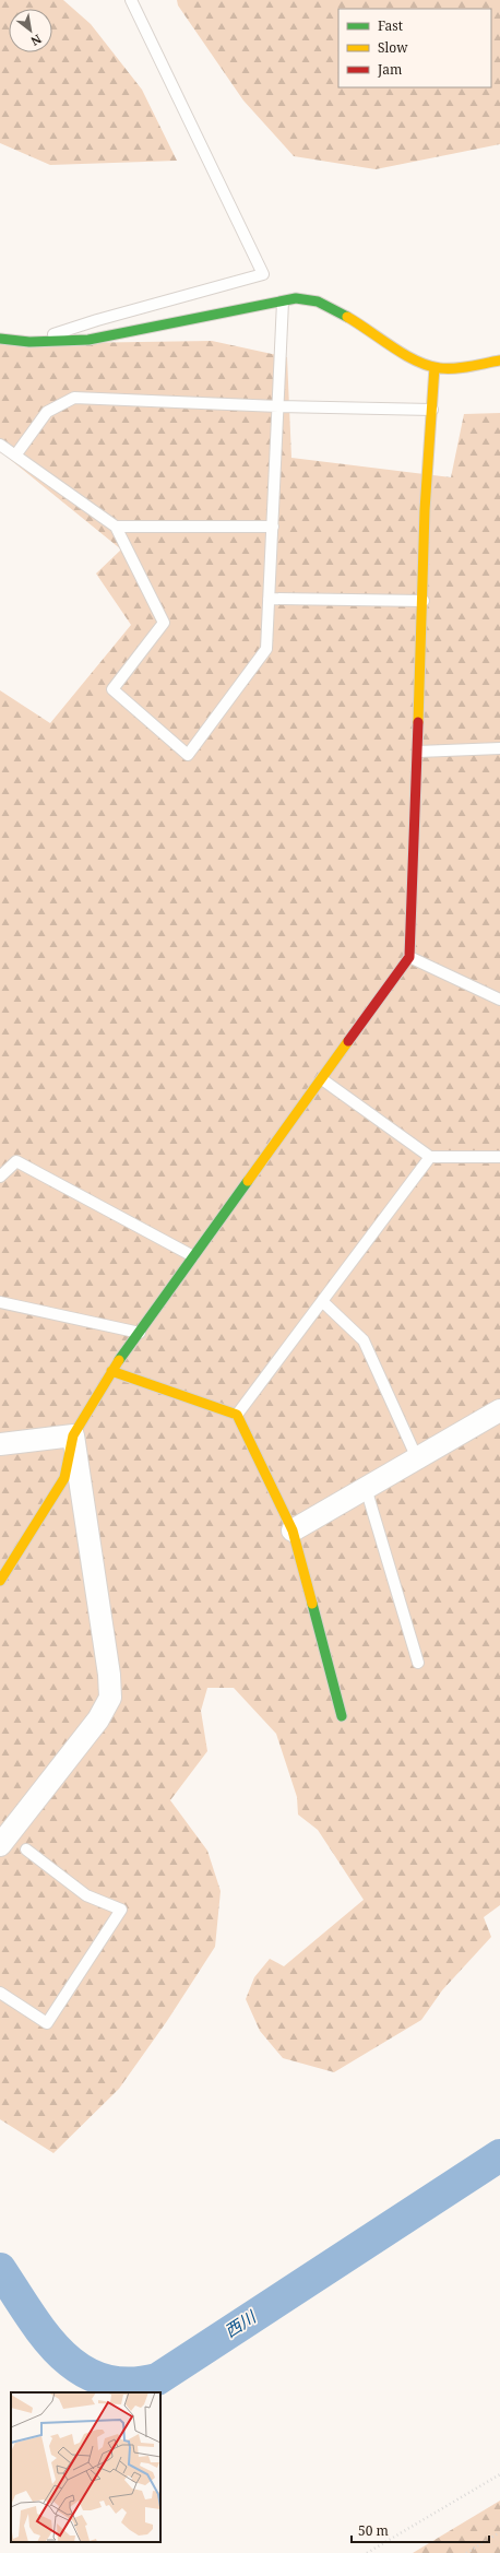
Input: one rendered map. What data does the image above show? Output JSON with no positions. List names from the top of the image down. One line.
{"water":["西川"],"legend":["Fast","Slow","Jam"],"scale_bar":"50 m","north":"bottom right"}
